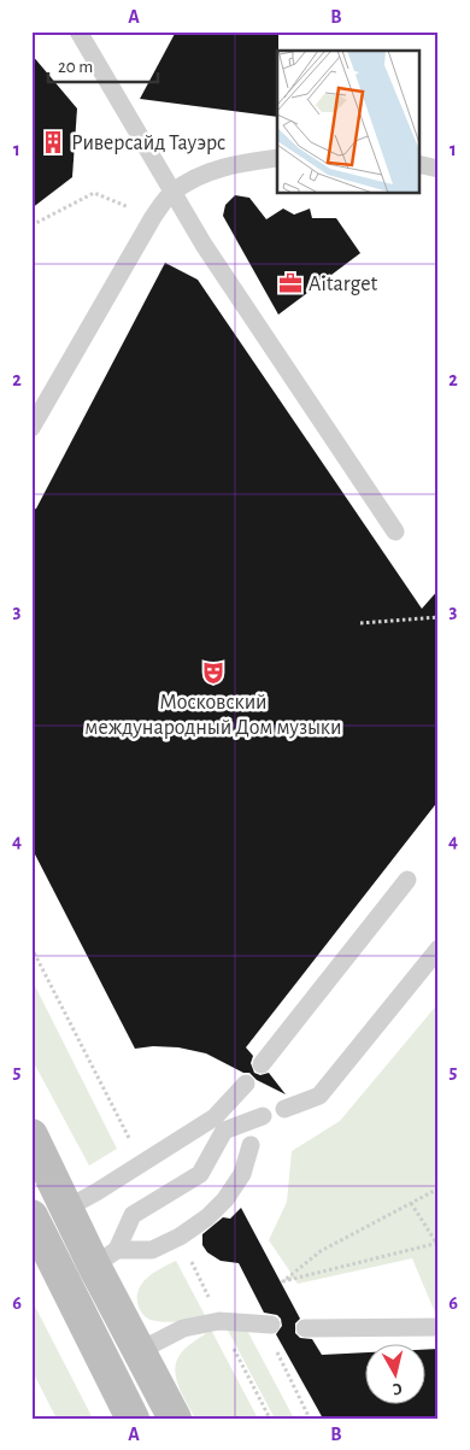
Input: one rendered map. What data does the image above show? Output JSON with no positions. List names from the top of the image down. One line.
{"places":{"building":["Риверсайд Тауэрс"],"office":["Aitarget"],"theatre":["Московский международный Дом музыки"]},"scale_bar":"20 m","north":"bottom","grid":{"columns":["A","B"],"rows":["1","2","3","4","5","6"]}}
